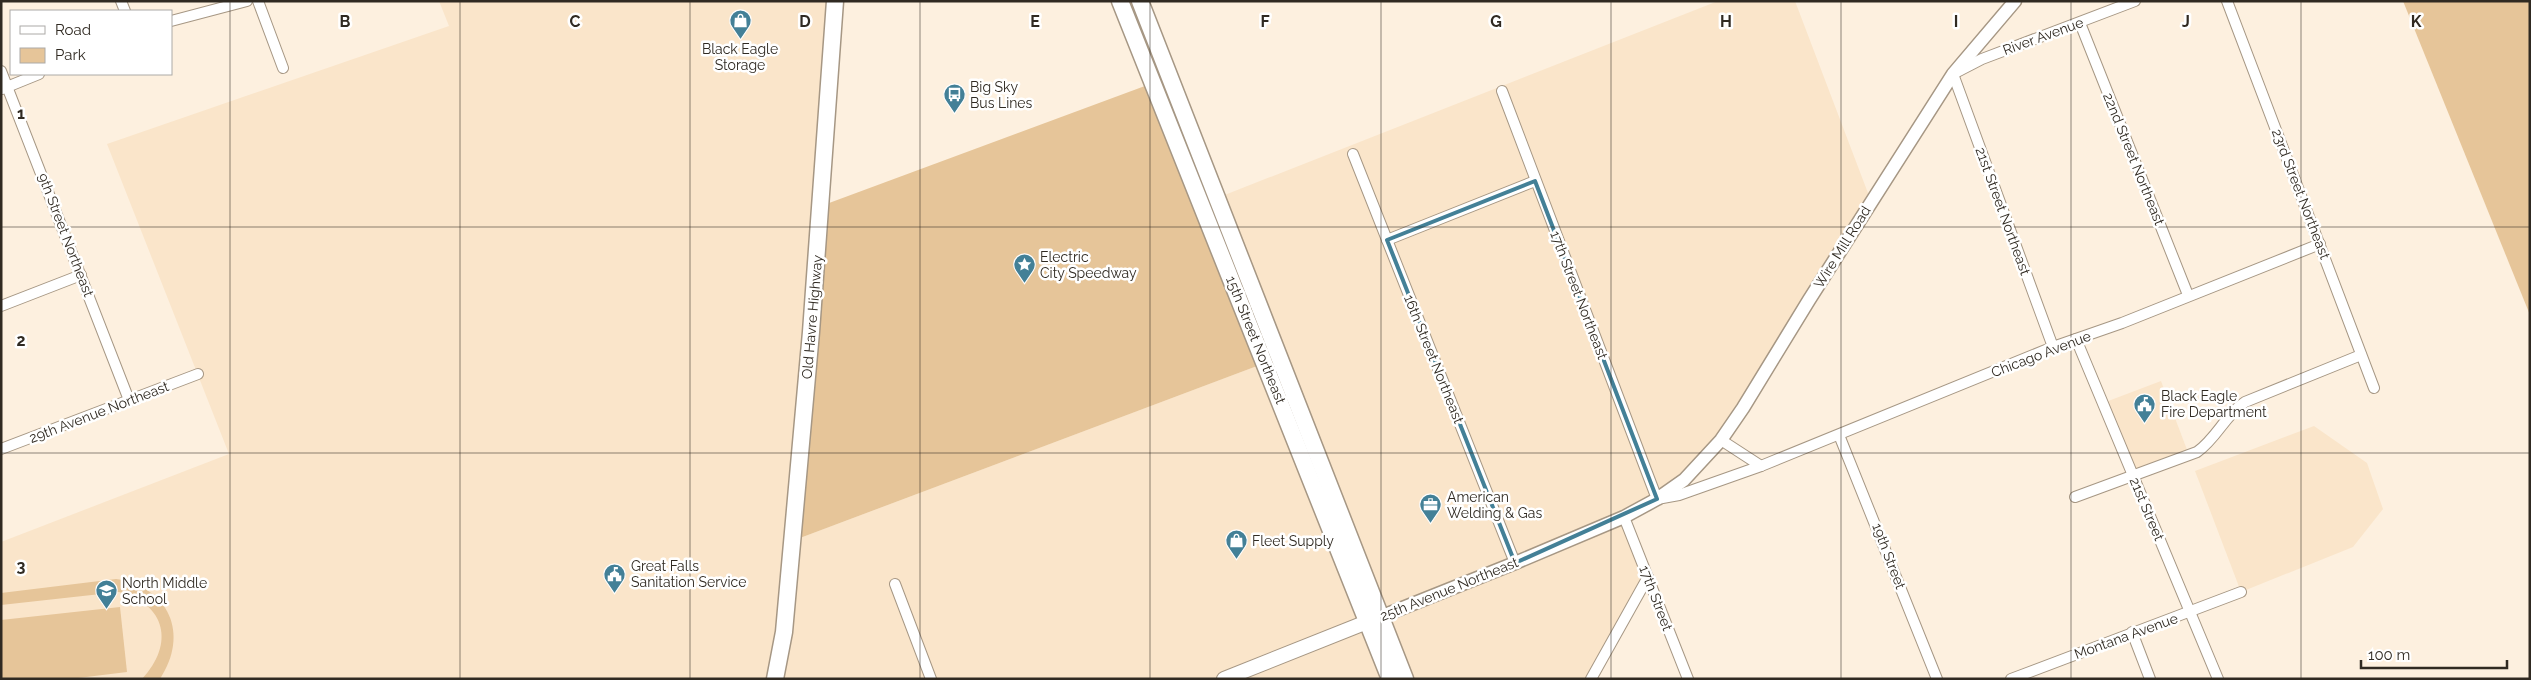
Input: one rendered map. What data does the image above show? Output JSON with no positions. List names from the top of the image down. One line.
{"streets":{"main road":["Old Havre Highway","15th Street Northeast","25th Avenue Northeast"],"street":["River Avenue","22nd Street Northeast","23rd Street Northeast","21st Street Northeast","9th Street Northeast","Wire Mill Road","17th Street Northeast","Chicago Avenue","16th Street Northeast","29th Avenue Northeast","21st Street","19th Street","17th Street","Montana Avenue"]},"crossings":[["River Avenue","22nd Street Northeast"],["River Avenue","21st Street Northeast"],["River Avenue","Wire Mill Road"],["22nd Street Northeast","Chicago Avenue"],["23rd Street Northeast","Chicago Avenue"],["21st Street Northeast","Wire Mill Road"],["21st Street Northeast","Chicago Avenue"],["9th Street Northeast","29th Avenue Northeast"],["Wire Mill Road","25th Avenue Northeast"],["17th Street Northeast","Chicago Avenue"],["17th Street Northeast","25th Avenue Northeast"],["15th Street Northeast","25th Avenue Northeast"],["Chicago Avenue","21st Street"],["Chicago Avenue","19th Street"],["Chicago Avenue","25th Avenue Northeast"],["16th Street Northeast","25th Avenue Northeast"],["21st Street","Montana Avenue"],["25th Avenue Northeast","17th Street"]],"places":{"shop":["Black Eagle Storage","Fleet Supply"],"bus stop":["Big Sky Bus Lines"],"place":["Electric City Speedway"],"public building":["Black Eagle Fire Department","Great Falls Sanitation Service"],"office":["American Welding & Gas"],"school or university":["North Middle School"]},"legend":["Road","Park"],"scale_bar":"100 m","grid":{"columns":["B","C","D","E","F","G","H","I","J","K"],"rows":["1","2","3"]}}
